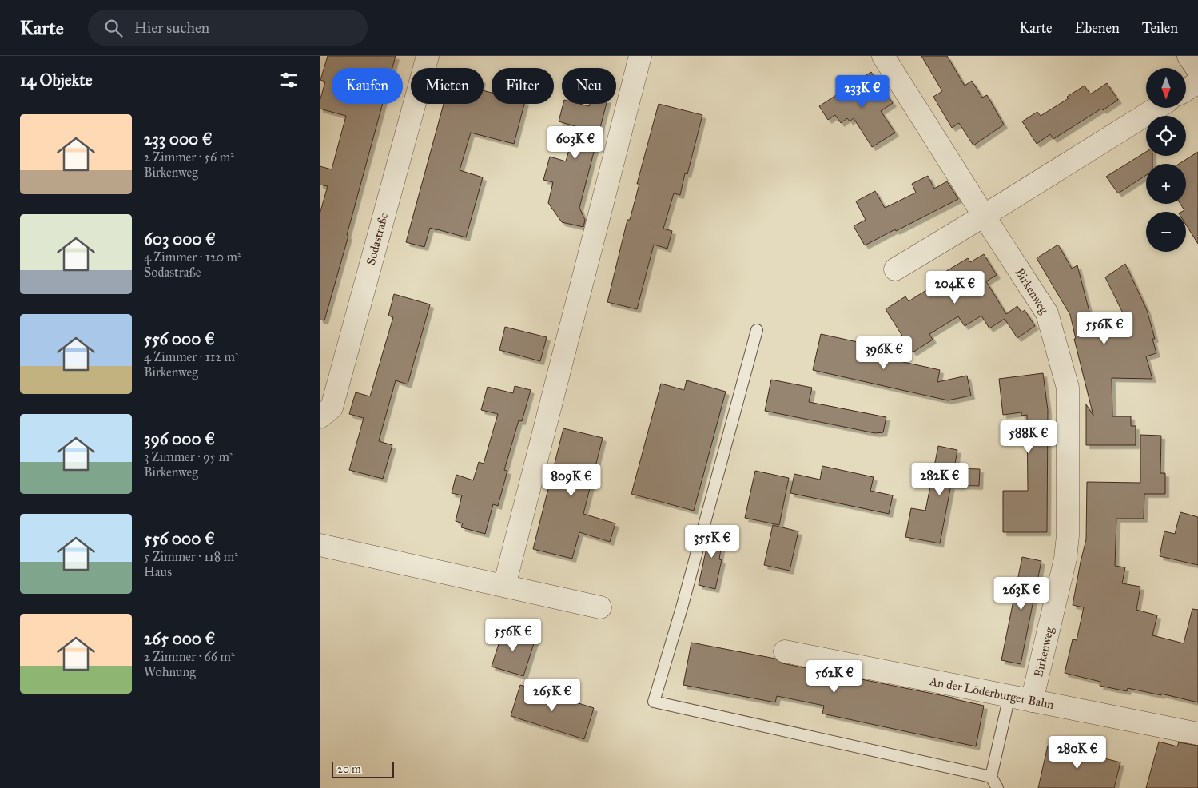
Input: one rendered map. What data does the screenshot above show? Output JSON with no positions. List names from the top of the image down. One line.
{"streets":{"street":["Sodastraße","Birkenweg","An der Löderburger Bahn"]},"crossings":[["Birkenweg","An der Löderburger Bahn"]],"scale_bar":"20 m","north":"bottom","page":{"header":"Karte","search":"Hier suchen","nav":["Karte","Ebenen","Teilen"],"heading":"14 Objekte","map_buttons":["+","−"],"chip":["Kaufen","Mieten","Filter","Neu"],"price":["233K €","603K €","204K €","556K €","396K €","588K €","282K €","809K €","355K €","263K €","556K €","562K €","265K €","280K €"],"list":[{"name":"233 000 €","note":"2 Zimmer · 56 m² · Birkenweg"},{"name":"603 000 €","note":"4 Zimmer · 120 m² · Sodastraße"},{"name":"556 000 €","note":"4 Zimmer · 112 m² · Birkenweg"},{"name":"396 000 €","note":"3 Zimmer · 95 m² · Birkenweg"},{"name":"556 000 €","note":"5 Zimmer · 118 m² · Haus"},{"name":"265 000 €","note":"2 Zimmer · 66 m² · Wohnung"}],"scale":"20 m"}}
